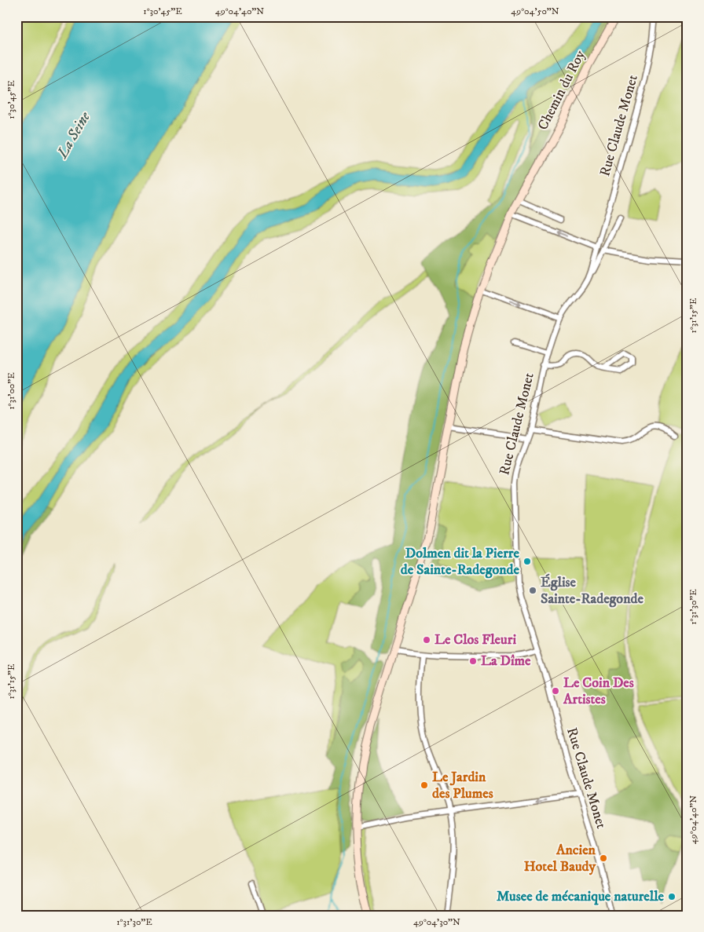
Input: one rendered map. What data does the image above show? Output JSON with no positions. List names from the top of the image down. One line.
{"streets":{"main road":["Chemin du Roy"],"street":["Rue Claude Monet"]},"water":["La Seine"],"places":["Dolmen dit la Pierre de Sainte-Radegonde","Église Sainte-Radegonde","Le Clos Fleuri","La Dîme","Le Coin Des Artistes","Le Jardin des Plumes","Ancien Hotel Baudy","Musee de mécanique naturelle"],"coordinates":["1°30'45\"E","49°04'40\"N","49°04'50\"N","1°31'15\"E","1°31'00\"E","1°31'30\"E","49°04'30\"N"]}
